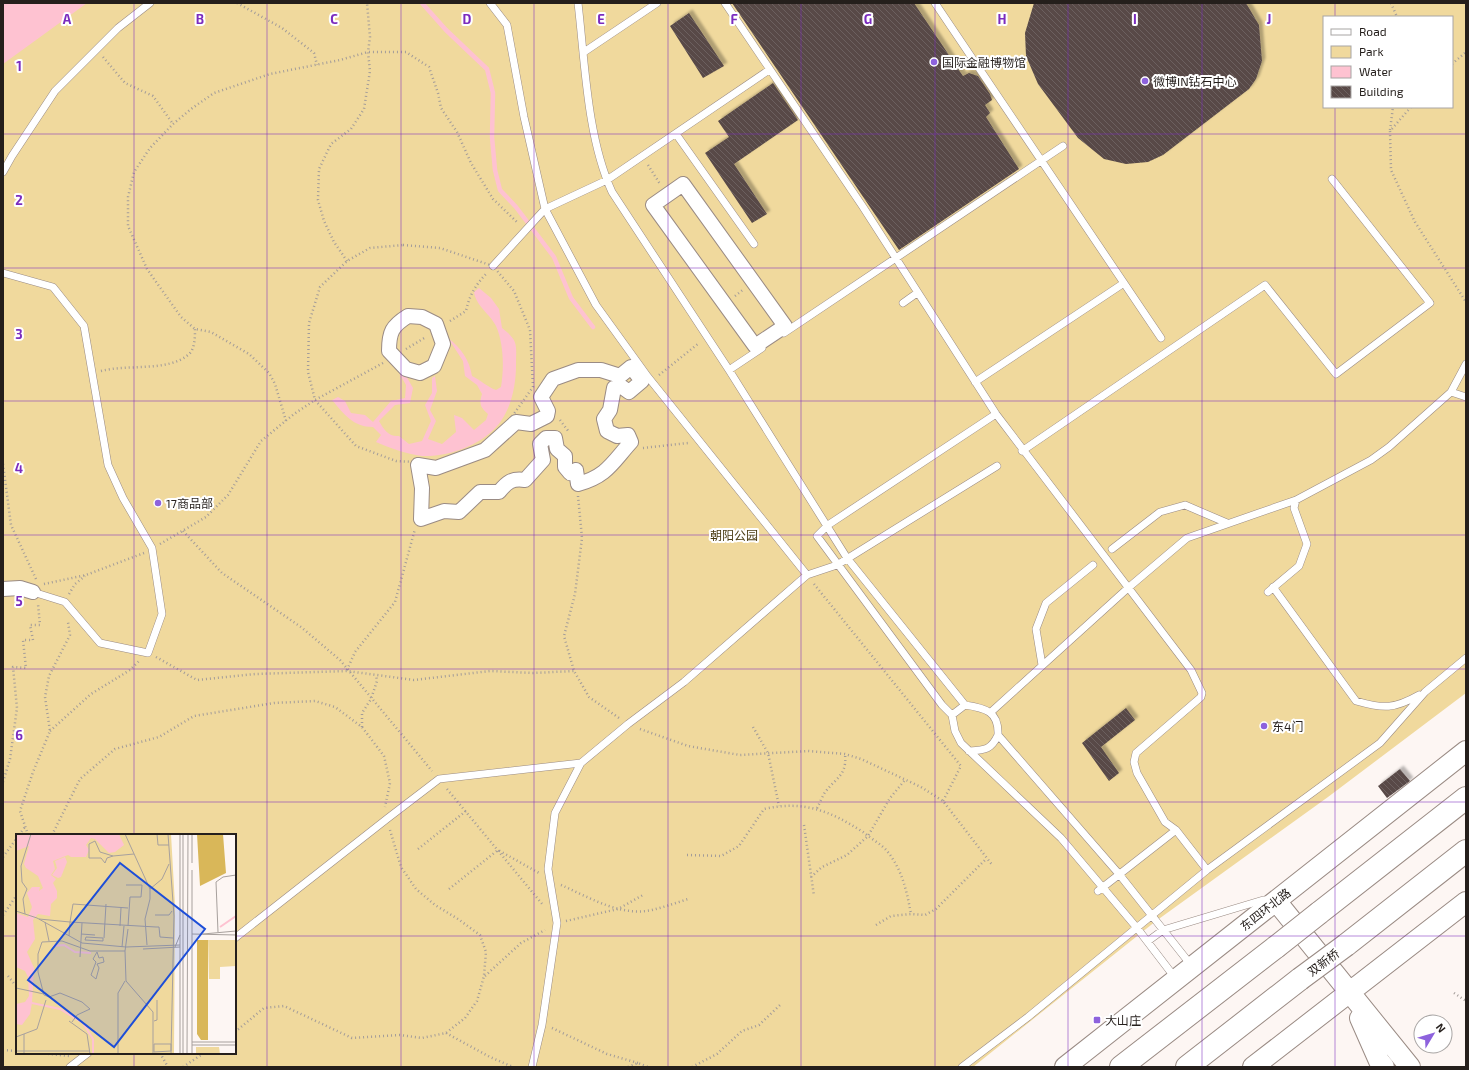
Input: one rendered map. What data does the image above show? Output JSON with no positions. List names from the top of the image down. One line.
{"streets":{"highway":["双新桥"],"street":["东四环北路"]},"parks":["朝阳公园"],"places":{"other":["国际金融博物馆","微博IN钻石中心","17商品部","东4门"],"transit":["大山庄"]},"legend":["Road","Park","Water","Building"],"north":"top right","grid":{"columns":["A","B","C","D","E","F","G","H","I","J"],"rows":["1","2","3","4","5","6"]}}
